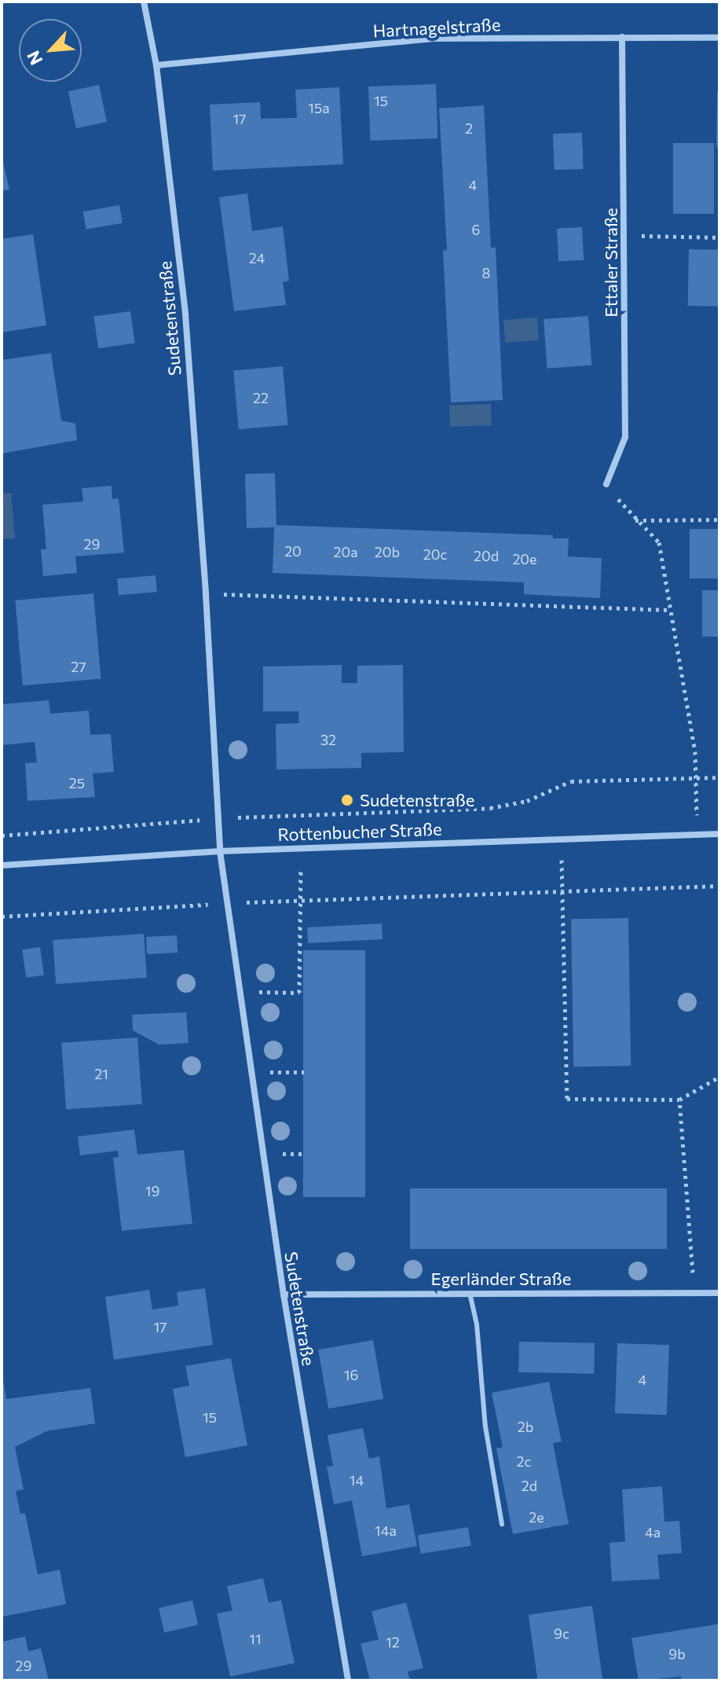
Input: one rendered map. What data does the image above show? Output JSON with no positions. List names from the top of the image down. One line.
{"streets":{"street":["Hartnagelstraße","Ettaler Straße","Sudetenstraße","Rottenbucher Straße","Egerländer Straße"]},"crossings":[["Hartnagelstraße","Ettaler Straße"],["Hartnagelstraße","Sudetenstraße"],["Sudetenstraße","Rottenbucher Straße"],["Sudetenstraße","Egerländer Straße"]],"places":["Sudetenstraße"],"house_numbers":["15","15a","17","2","4","6","24","8","22","29","20","20a","20b","20c","20d","20e","27","32","25","21","19","17","16","4","15","2b","2c","14","2d","2e","14a","4a","9c","11","12","9b","29"],"north":"bottom left"}
